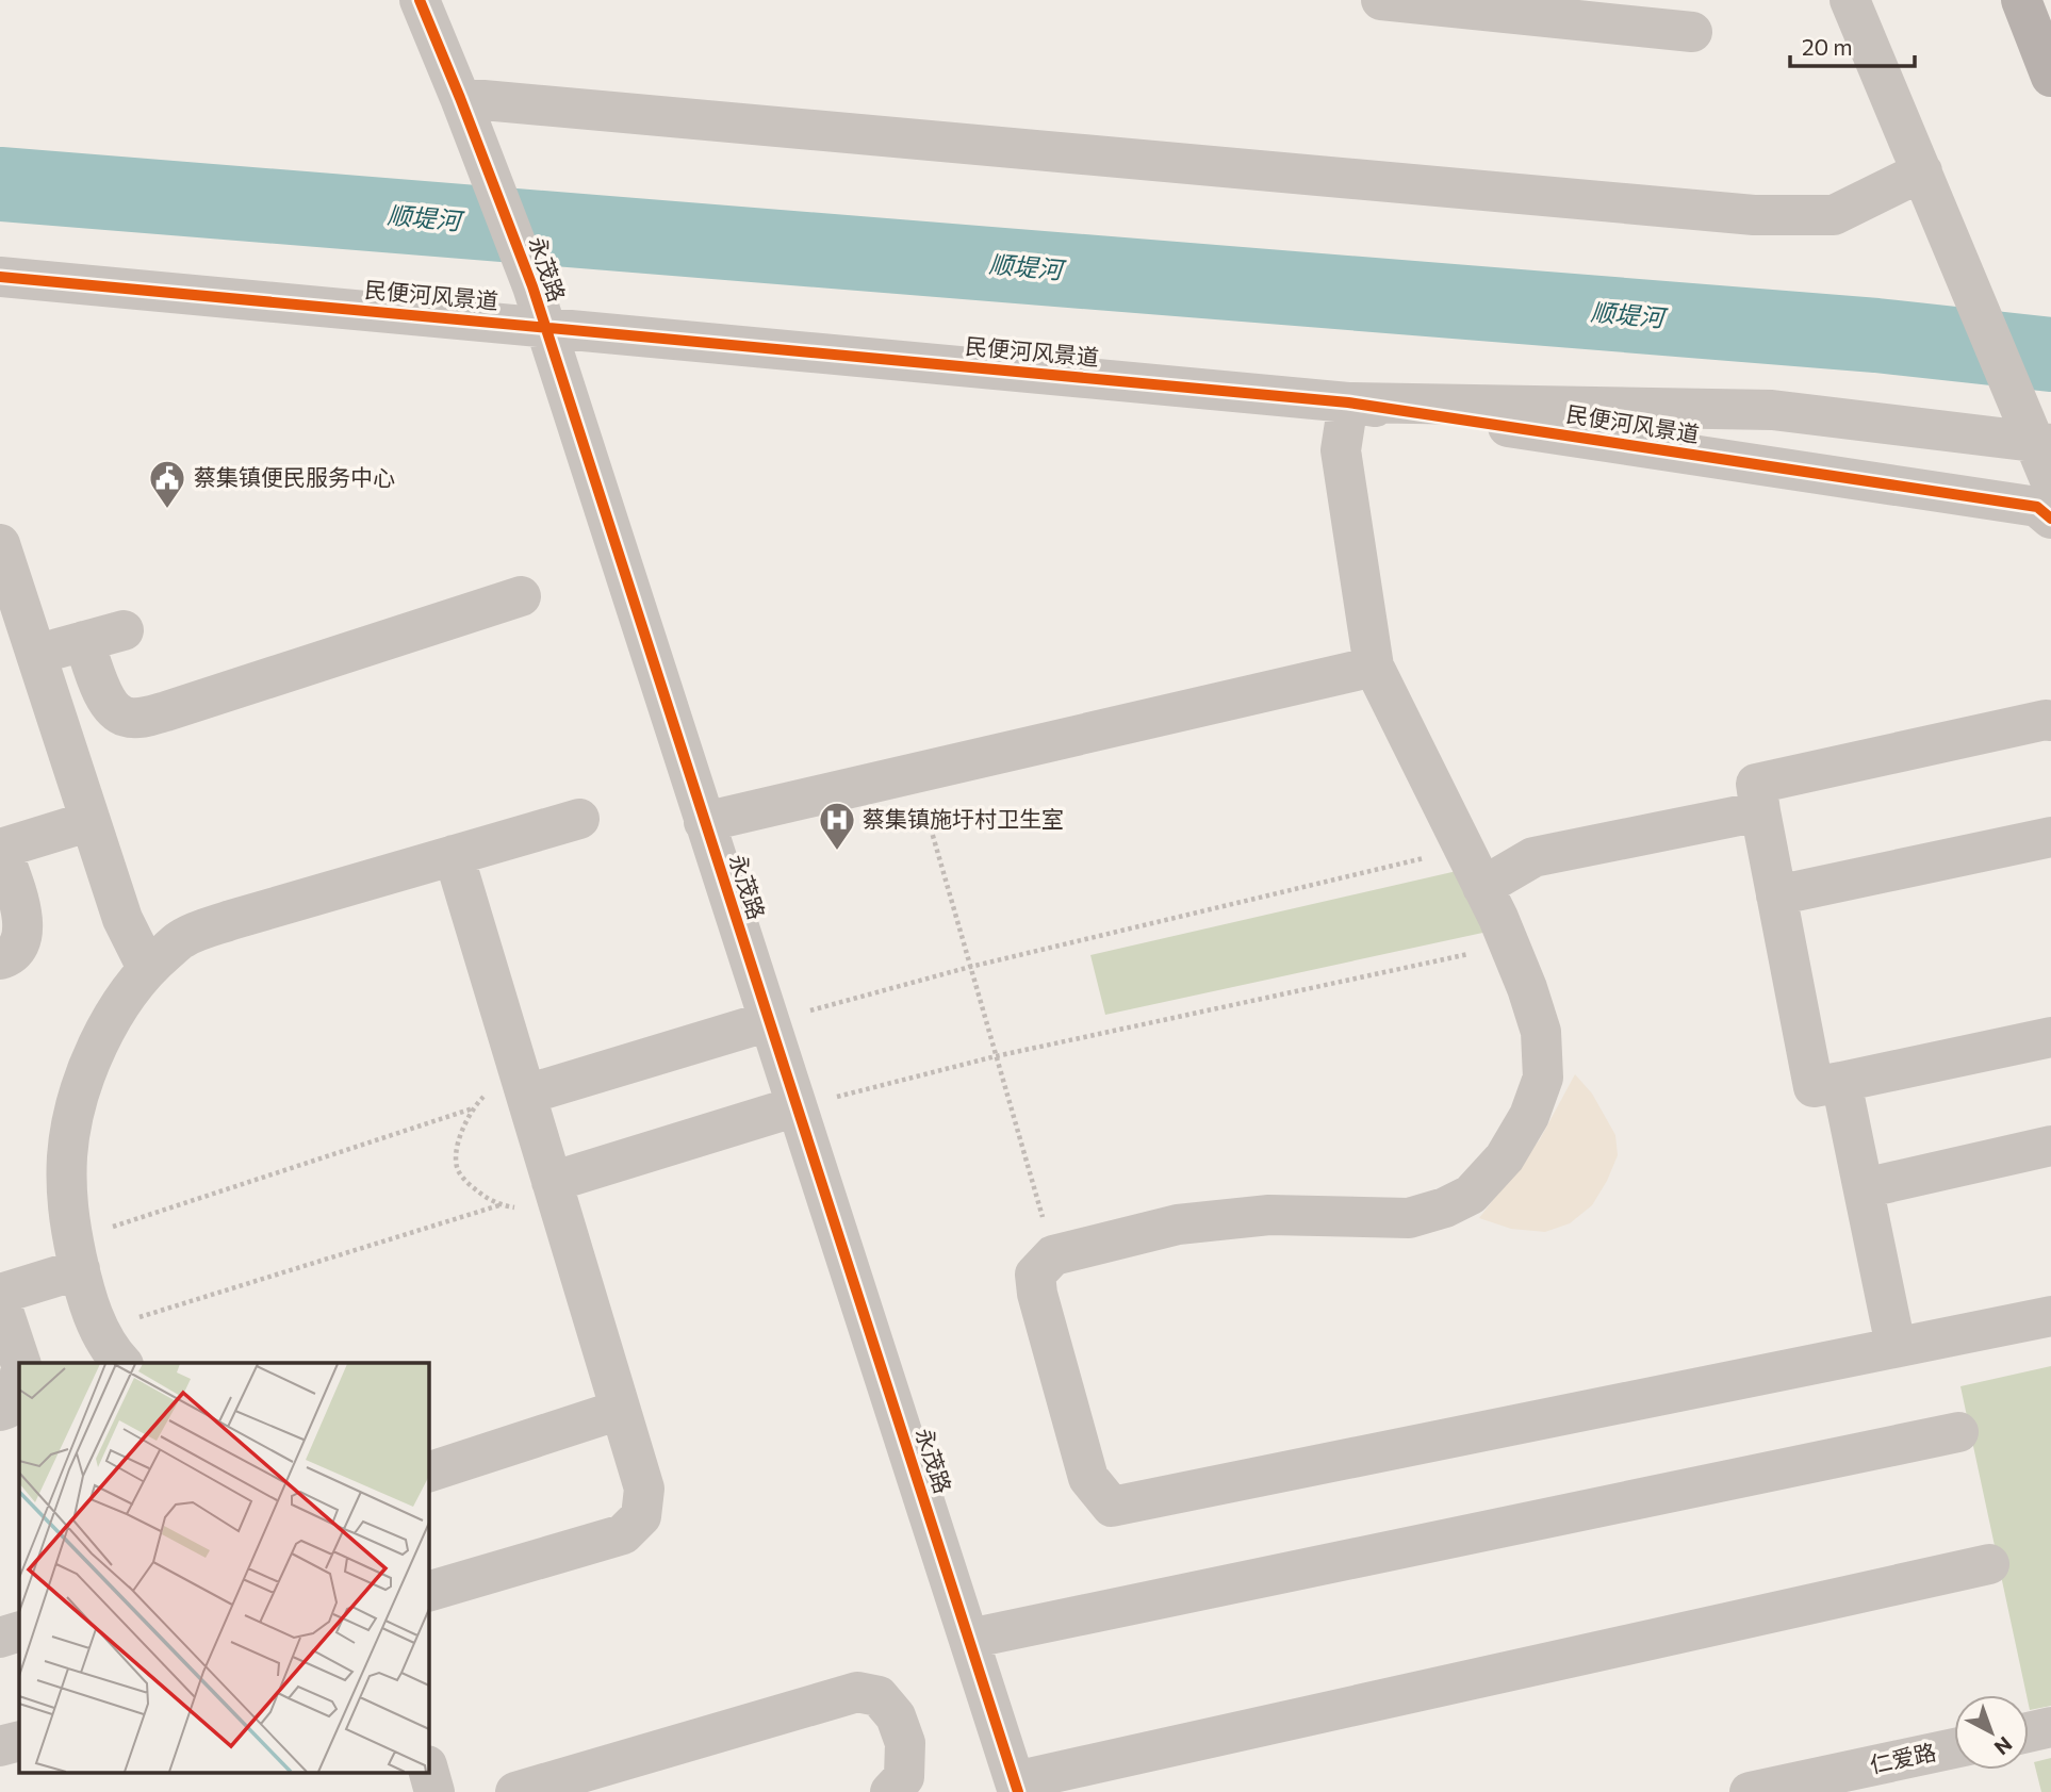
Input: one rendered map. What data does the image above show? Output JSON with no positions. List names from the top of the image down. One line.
{"streets":{"street":["永茂路","民便河风景道","仁爱路"]},"crossings":[["永茂路","民便河风景道"]],"water":["顺堤河"],"places":{"public building":["蔡集镇便民服务中心"],"hospital":["蔡集镇施圩村卫生室"]},"scale_bar":"20 m","north":"bottom right"}
